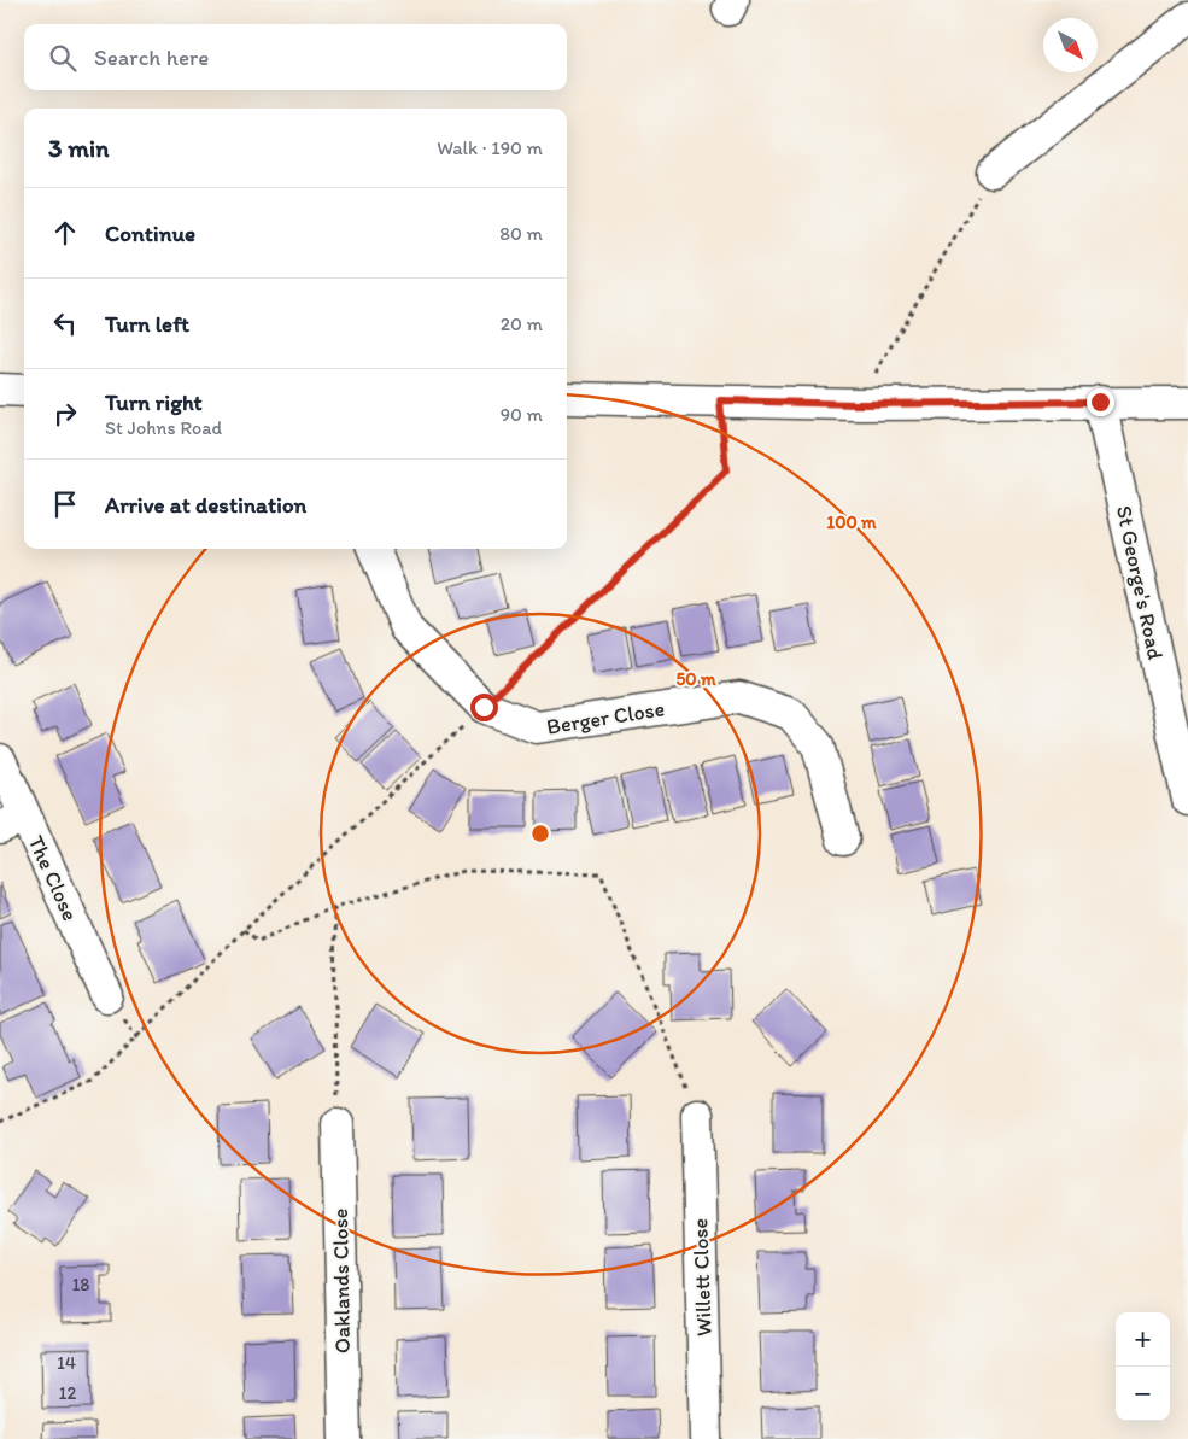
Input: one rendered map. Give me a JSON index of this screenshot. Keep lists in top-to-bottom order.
{
  "streets": {
    "street": [
      "St George's Road",
      "Berger Close",
      "The Close",
      "Willett Close",
      "Oaklands Close"
    ]
  },
  "house_numbers": ["18", "14", "12"],
  "north": "bottom right",
  "page": {
    "search": "Search here",
    "heading": ["3 min", "Walk · 190 m"],
    "list": [
      ["Continue", "80 m"],
      ["Turn left", "20 m"],
      ["Turn right", "St Johns Road", "90 m"],
      "Arrive at destination"
    ],
    "map_buttons": ["+", "−"]
  },
  "rings": ["100 m", "50 m"]
}
